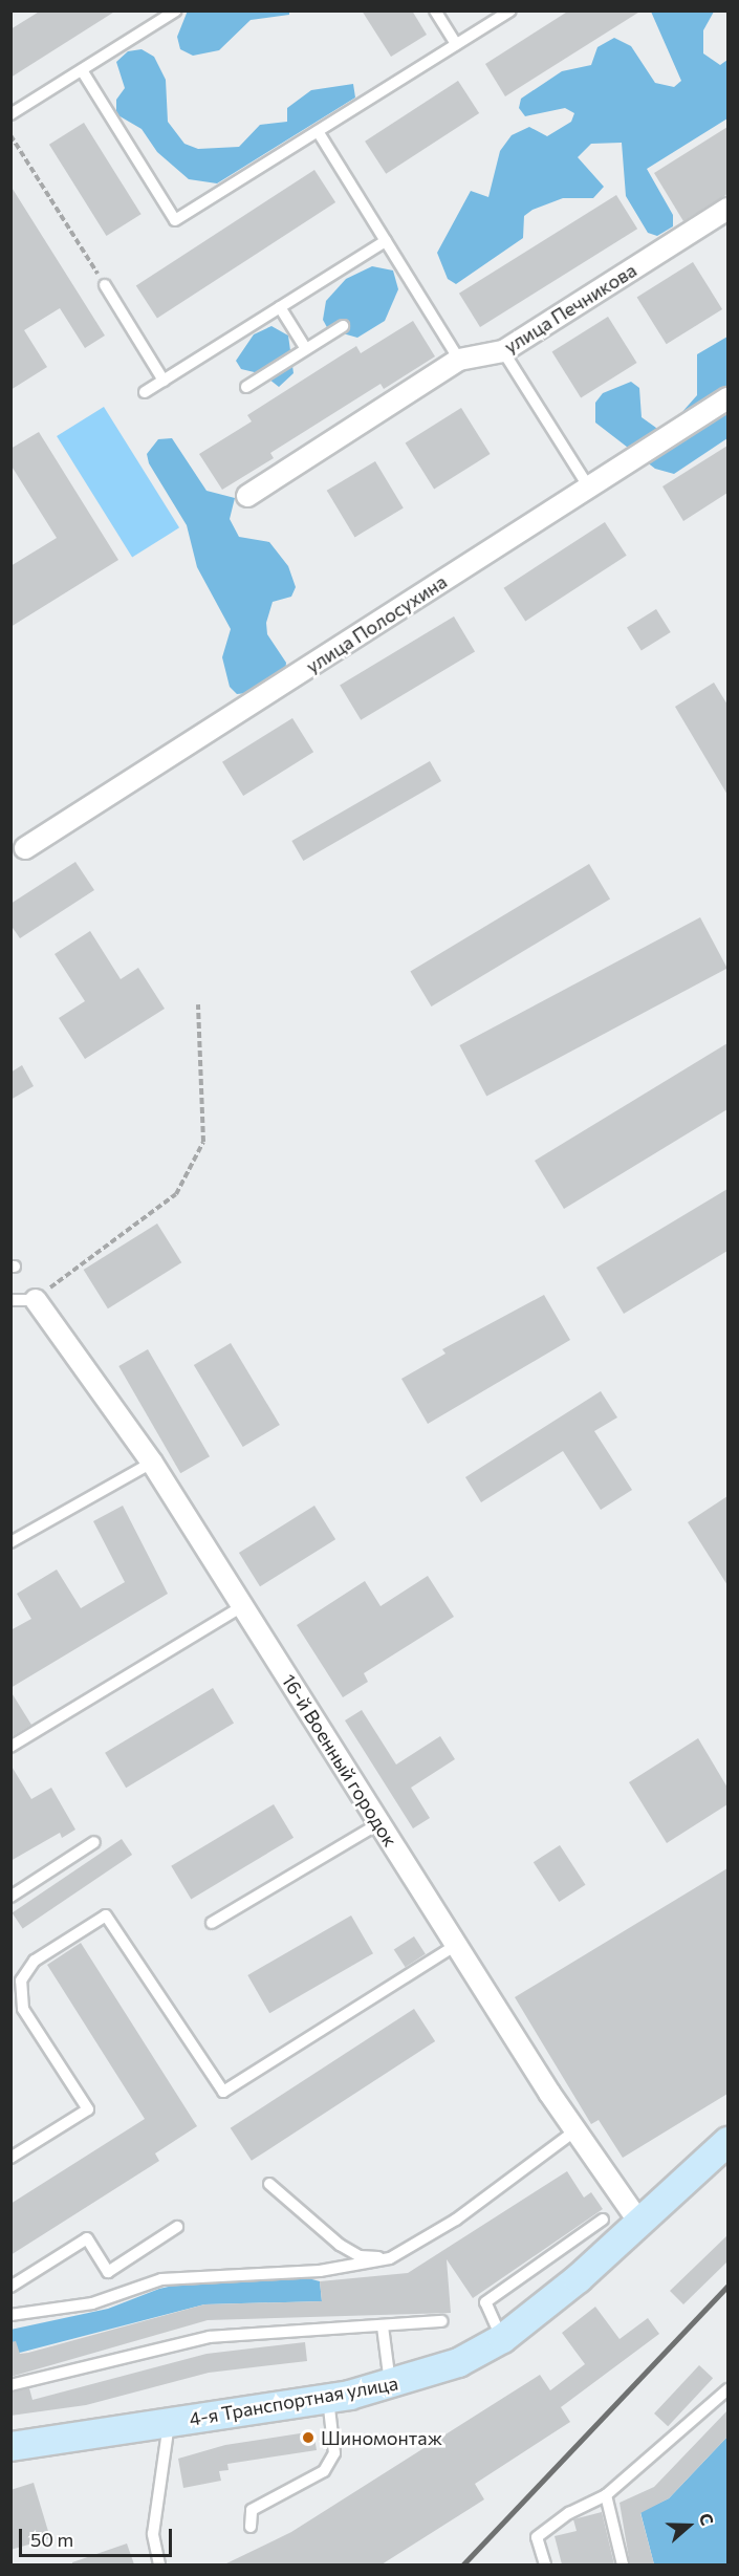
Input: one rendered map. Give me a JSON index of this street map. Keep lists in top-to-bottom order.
{
  "streets": {
    "main road": ["4-я Транспортная улица"],
    "street": ["улица Печникова", "улица Полосухина", "16-й Военный городок"]
  },
  "crossings": [
    ["16-й Военный городок", "4-я Транспортная улица"]
  ],
  "places": ["Шиномонтаж"],
  "scale_bar": "50 m",
  "north": "right"
}
